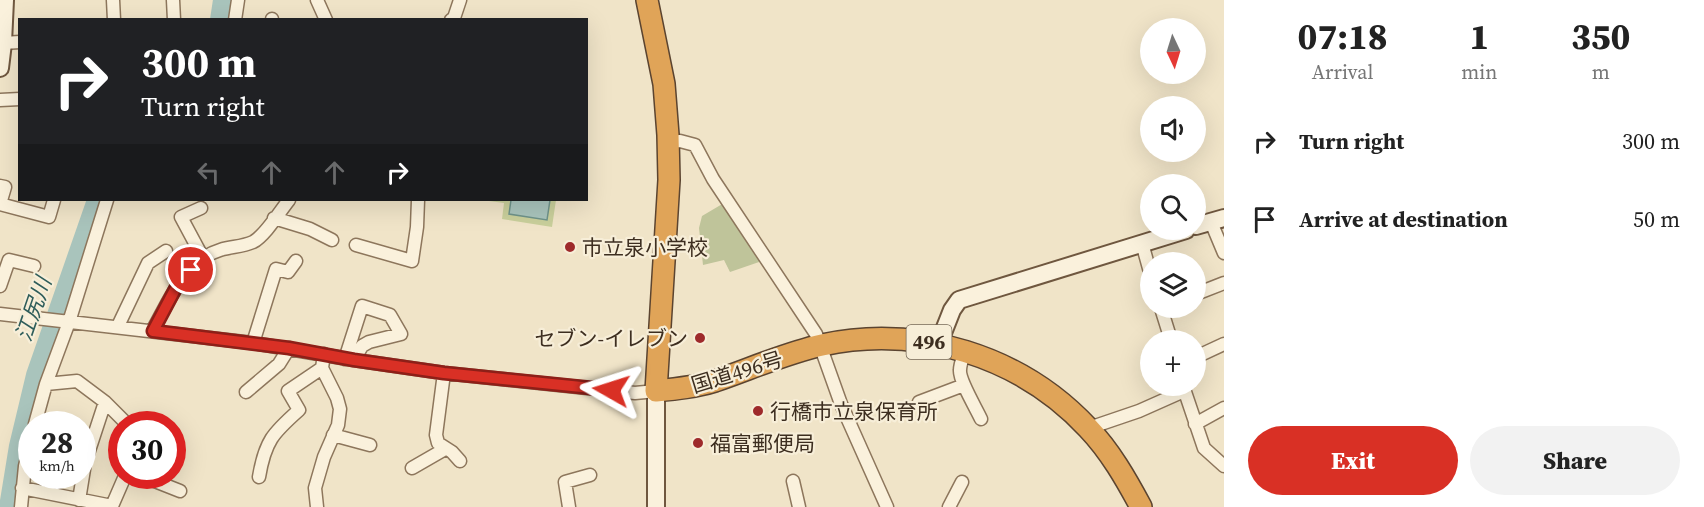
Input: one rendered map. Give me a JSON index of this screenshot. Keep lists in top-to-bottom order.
{
  "streets": {
    "highway": ["496", "国道496号"]
  },
  "water": ["江尻川"],
  "places": [
    "市立泉小学校",
    "セブン-イレブン",
    "行橋市立泉保育所",
    "福富郵便局"
  ],
  "north": "bottom",
  "page": {
    "eta": [
      "07:18",
      "Arrival",
      "1",
      "min",
      "350",
      "m"
    ],
    "map_buttons": "+",
    "turn": ["300 m", "Turn right"],
    "list": [
      {
        "name": "Turn right",
        "value": "300 m"
      },
      {
        "name": "Arrive at destination",
        "value": "50 m"
      }
    ],
    "speed": "28 km/h",
    "limit": "30",
    "buttons": ["Exit", "Share"]
  }
}
